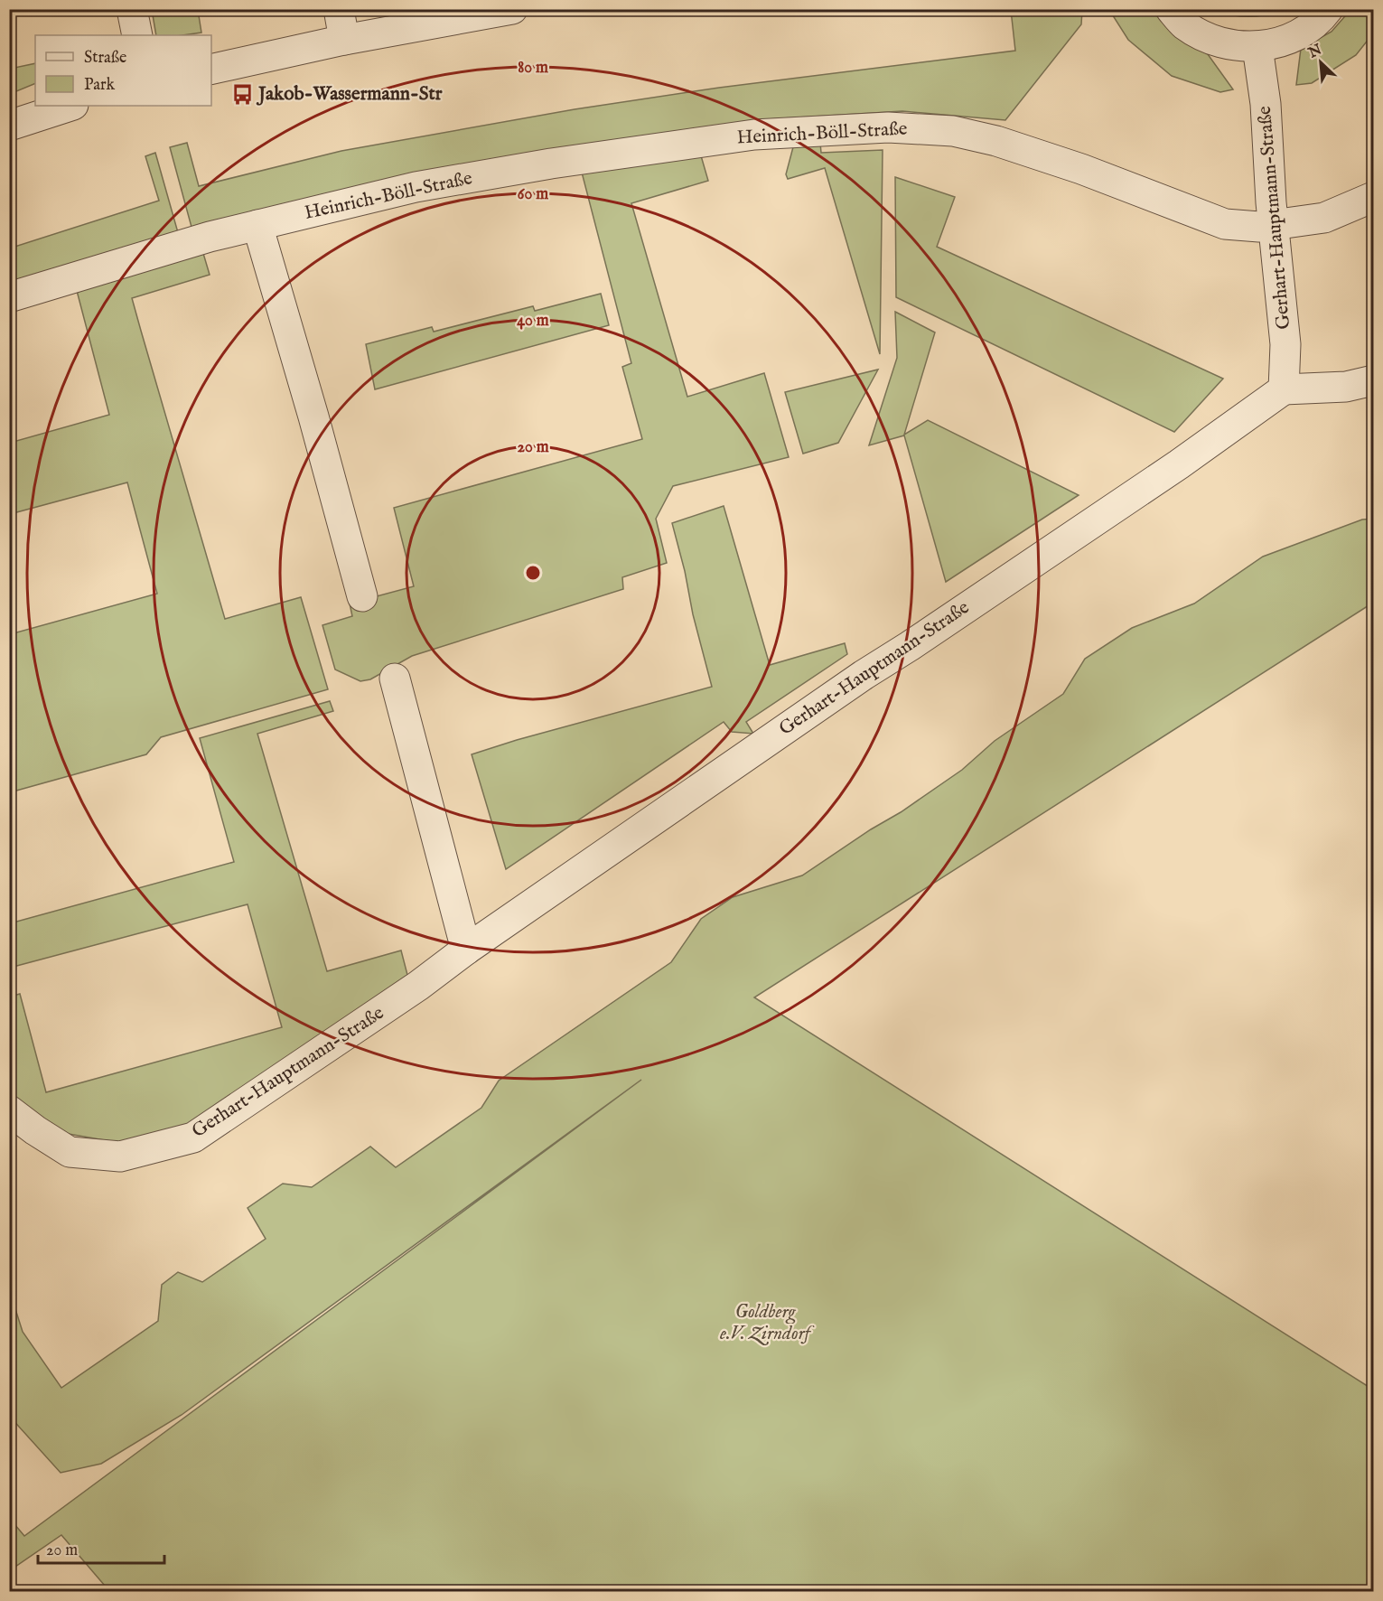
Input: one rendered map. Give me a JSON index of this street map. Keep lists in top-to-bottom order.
{
  "streets": {
    "street": ["Heinrich-Böll-Straße", "Gerhart-Hauptmann-Straße"]
  },
  "crossings": [
    ["Heinrich-Böll-Straße", "Gerhart-Hauptmann-Straße"]
  ],
  "parks": ["Goldberg e.V. Zirndorf"],
  "places": {
    "bus stop": ["Jakob-Wassermann-Str"]
  },
  "legend": ["Straße", "Park"],
  "scale_bar": "20 m",
  "north": "top left",
  "rings": [
    "80 m",
    "60 m",
    "40 m",
    "20 m"
  ]
}
